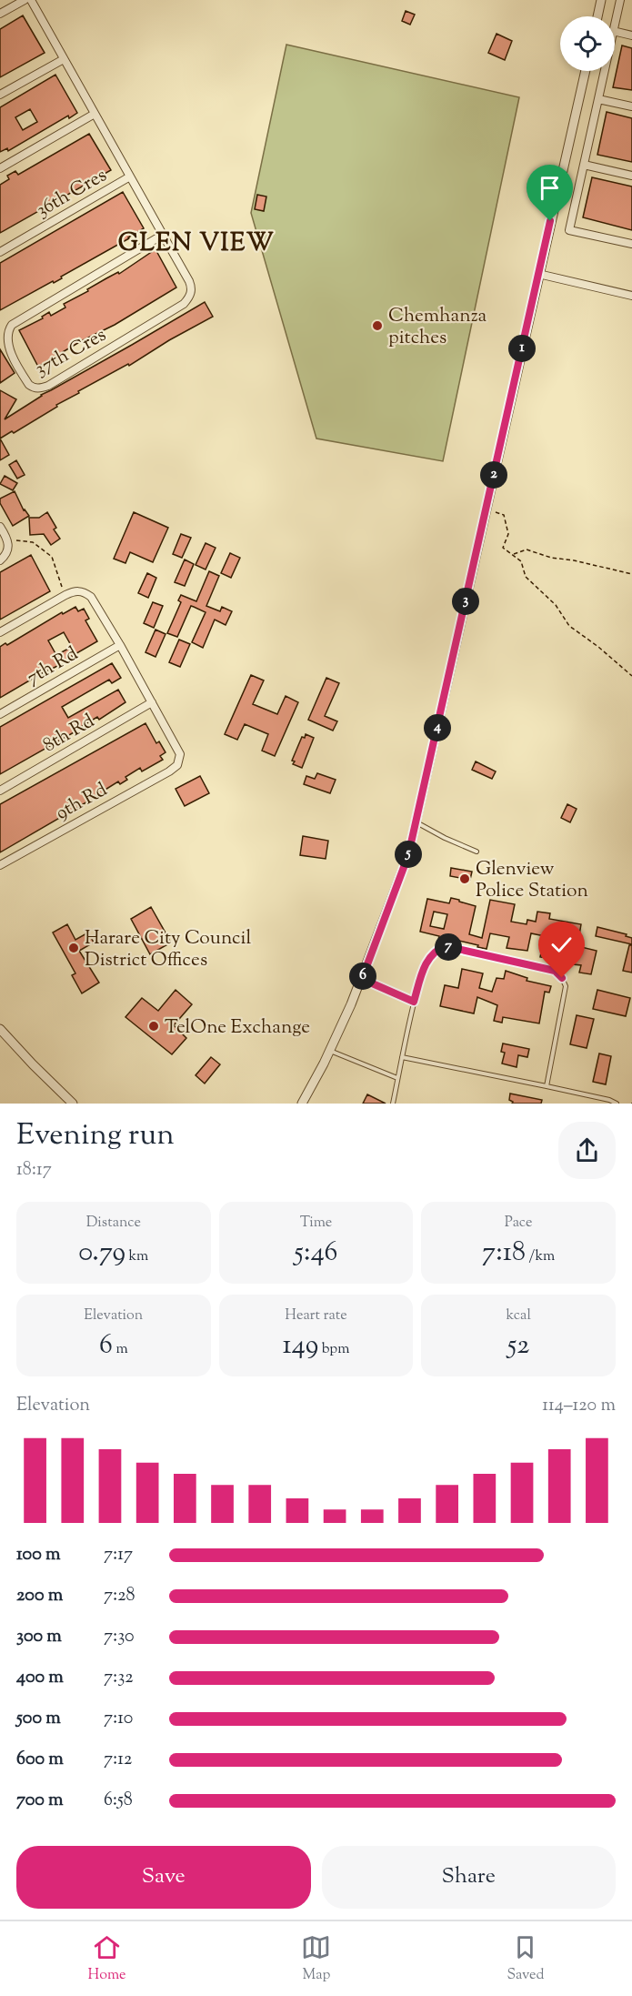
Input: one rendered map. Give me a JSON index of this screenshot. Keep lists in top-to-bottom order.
{
  "streets": {
    "street": [
      "36th Cres",
      "37th Cres",
      "7th Rd",
      "8th Rd",
      "9th Rd"
    ]
  },
  "crossings": [
    ["8th Rd", "9th Rd"]
  ],
  "districts": ["GLEN VIEW"],
  "places": [
    "Chemhanza pitches",
    "Glenview Police Station",
    "Harare City Council District Offices",
    "TelOne Exchange"
  ],
  "page": {
    "pins": [
      "1",
      "2",
      "3",
      "4",
      "5",
      "7",
      "6"
    ],
    "heading": ["Evening run", "18:17"],
    "stats": [
      ["Distance", "0.79 km"],
      ["Time", "5:46"],
      ["Pace", "7:18 /km"],
      ["Elevation", "6 m"],
      ["Heart rate", "149 bpm"],
      ["kcal", "52"]
    ],
    "chart": ["Elevation", "114–120 m"],
    "list": [
      {
        "name": "100 m",
        "note": "7:17"
      },
      {
        "name": "200 m",
        "note": "7:28"
      },
      {
        "name": "300 m",
        "note": "7:30"
      },
      {
        "name": "400 m",
        "note": "7:32"
      },
      {
        "name": "500 m",
        "note": "7:10"
      },
      {
        "name": "600 m",
        "note": "7:12"
      },
      {
        "name": "700 m",
        "note": "6:58"
      }
    ],
    "buttons": ["Save", "Share"],
    "tabs": ["Home", "Map", "Saved"]
  }
}
